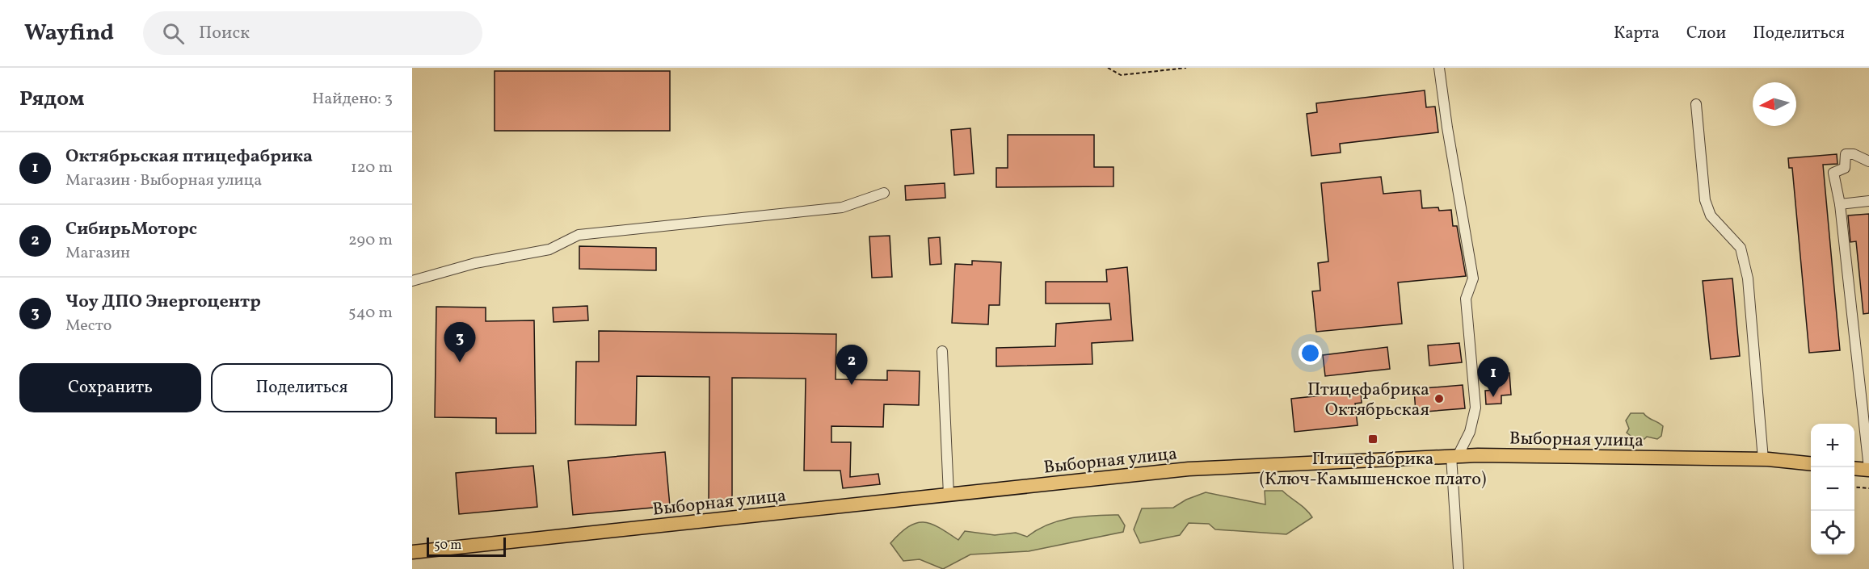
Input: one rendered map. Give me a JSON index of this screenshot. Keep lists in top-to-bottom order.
{
  "streets": {
    "main road": ["Выборная улица"]
  },
  "places": {
    "other": ["Птицефабрика Октябрьская"],
    "transit": ["Птицефабрика (Ключ-Камышенское плато)"]
  },
  "scale_bar": "50 m",
  "north": "left",
  "page": {
    "header": "Wayfind",
    "search": "Поиск",
    "nav": ["Карта", "Слои", "Поделиться"],
    "heading": ["Рядом", "Найдено: 3"],
    "list": [
      {
        "mark": "1",
        "name": "Октябрьская птицефабрика",
        "note": "Магазин · Выборная улица",
        "value": "120 m"
      },
      {
        "mark": "2",
        "name": "СибирьМоторс",
        "note": "Магазин",
        "value": "290 m"
      },
      {
        "mark": "3",
        "name": "Чоу ДПО Энергоцентр",
        "note": "Место",
        "value": "540 m"
      }
    ],
    "pins": ["3", "2", "1"],
    "buttons": ["Сохранить", "Поделиться"],
    "map_buttons": ["+", "−"],
    "scale": "50 m"
  }
}
